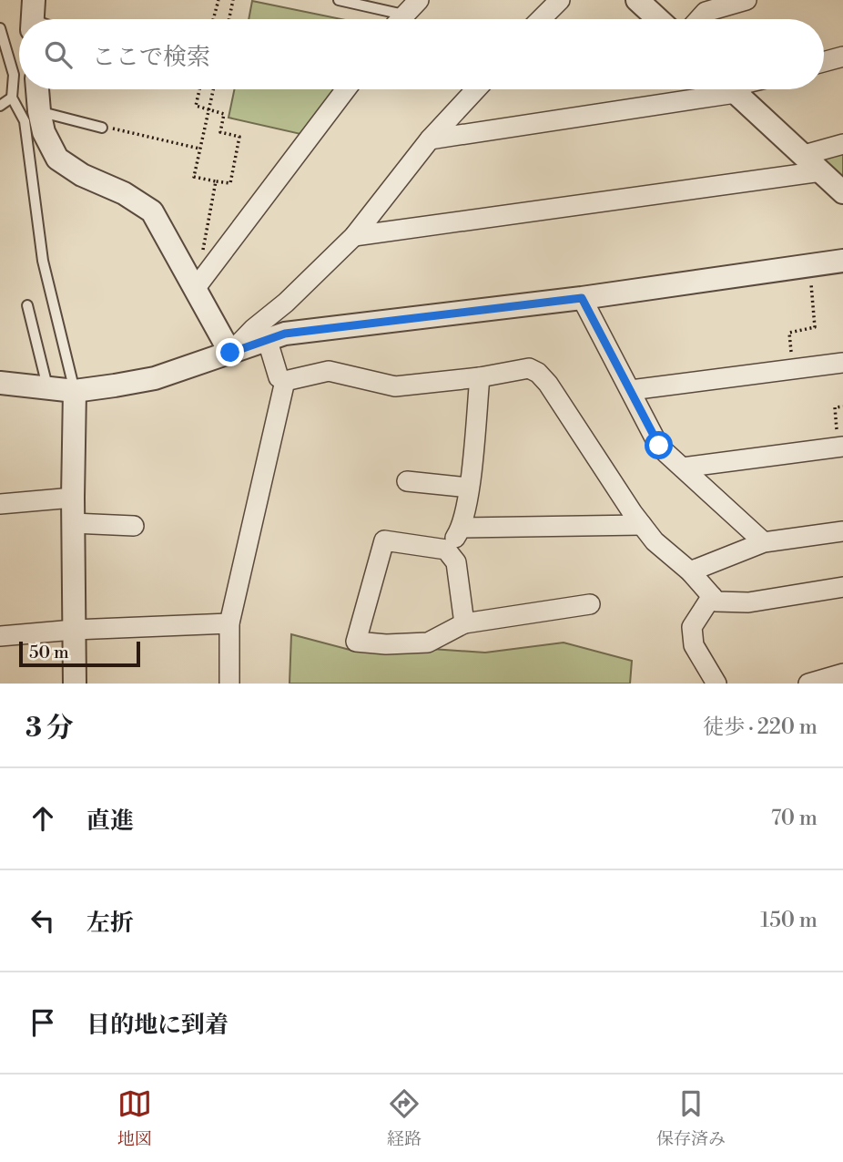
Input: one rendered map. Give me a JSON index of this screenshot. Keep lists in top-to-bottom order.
{
  "scale_bar": "50 m",
  "page": {
    "search": "ここで検索",
    "scale": "50 m",
    "heading": ["3 分", "徒歩 · 220 m"],
    "list": [
      ["直進", "70 m"],
      ["左折", "150 m"],
      "目的地に到着"
    ],
    "nav": ["地図", "経路", "保存済み"]
  }
}
